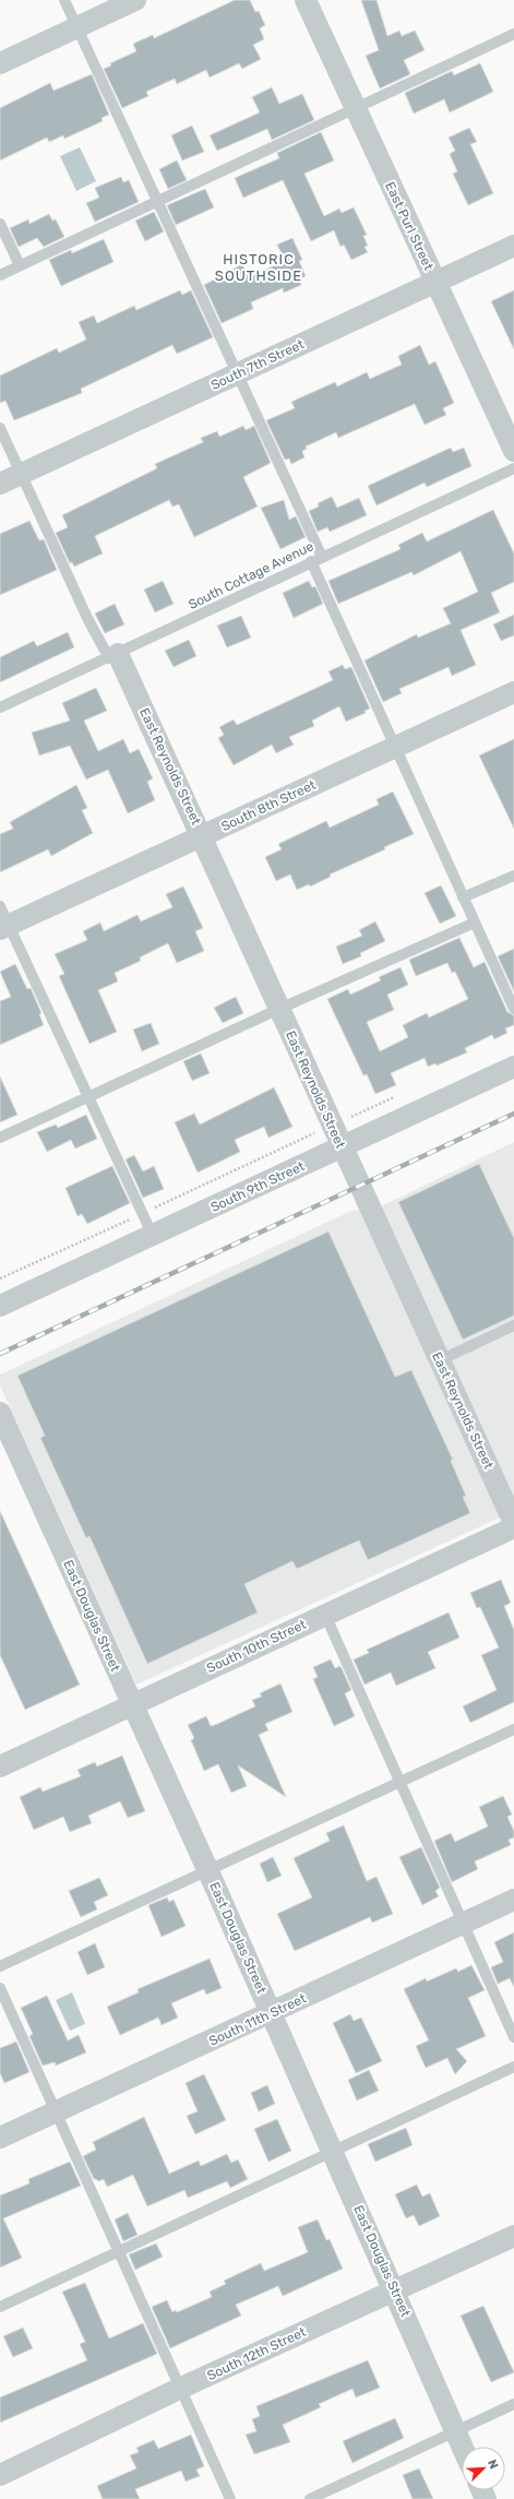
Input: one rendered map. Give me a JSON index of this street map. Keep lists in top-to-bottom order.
{
  "streets": {
    "street": [
      "East Purl Street",
      "South 7th Street",
      "East Reynolds Street",
      "South 8th Street",
      "South 9th Street",
      "East Douglas Street",
      "South 10th Street",
      "South 11th Street",
      "South 12th Street"
    ],
    "lane": ["South Cottage Avenue"]
  },
  "crossings": [
    ["East Purl Street", "South 7th Street"],
    ["South Cottage Avenue", "East Reynolds Street"],
    ["East Reynolds Street", "South 8th Street"],
    ["East Reynolds Street", "South 9th Street"],
    ["East Douglas Street", "South 10th Street"],
    ["East Douglas Street", "South 11th Street"],
    ["East Douglas Street", "South 12th Street"]
  ],
  "districts": ["HISTORIC SOUTHSIDE"],
  "north": "top right"
}
